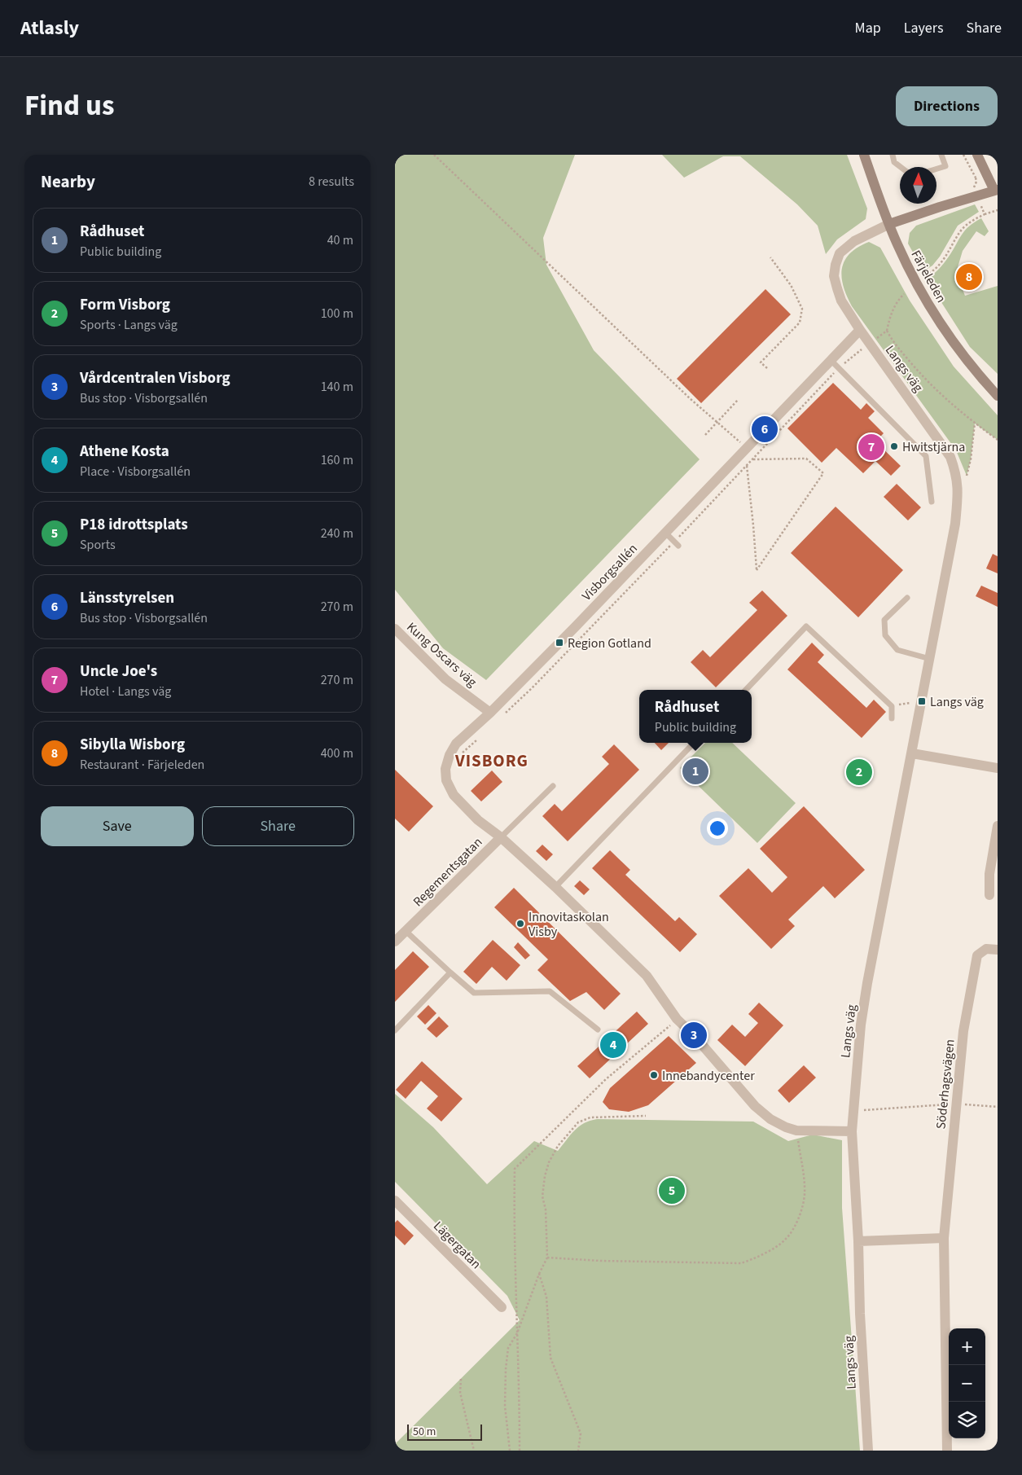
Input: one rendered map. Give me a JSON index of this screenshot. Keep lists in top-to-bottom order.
{
  "streets": {
    "main road": ["Färjeleden"],
    "street": [
      "Langs väg",
      "Visborgsallén",
      "Kung Oscars väg",
      "Regementsgatan",
      "Söderhagsvägen",
      "Lägergatan"
    ]
  },
  "crossings": [
    ["Färjeleden", "Langs väg"],
    ["Langs väg", "Visborgsallén"],
    ["Visborgsallén", "Kung Oscars väg"],
    ["Visborgsallén", "Regementsgatan"]
  ],
  "districts": ["VISBORG"],
  "places": {
    "other": ["Hwitstjärna", "Innovitaskolan Visby", "Innebandycenter"],
    "transit": ["Region Gotland", "Langs väg"]
  },
  "scale_bar": "50 m",
  "north": "top",
  "page": {
    "header": "Atlasly",
    "nav": ["Map", "Layers", "Share"],
    "title": "Find us",
    "buttons": [
      "Directions",
      ["Save", "Share"]
    ],
    "heading": ["Nearby", "8 results"],
    "list": [
      {
        "mark": "1",
        "name": "Rådhuset",
        "note": "Public building",
        "value": "40 m"
      },
      {
        "mark": "2",
        "name": "Form Visborg",
        "note": "Sports · Langs väg",
        "value": "100 m"
      },
      {
        "mark": "3",
        "name": "Vårdcentralen Visborg",
        "note": "Bus stop · Visborgsallén",
        "value": "140 m"
      },
      {
        "mark": "4",
        "name": "Athene Kosta",
        "note": "Place · Visborgsallén",
        "value": "160 m"
      },
      {
        "mark": "5",
        "name": "P18 idrottsplats",
        "note": "Sports",
        "value": "240 m"
      },
      {
        "mark": "6",
        "name": "Länsstyrelsen",
        "note": "Bus stop · Visborgsallén",
        "value": "270 m"
      },
      {
        "mark": "7",
        "name": "Uncle Joe's",
        "note": "Hotel · Langs väg",
        "value": "270 m"
      },
      {
        "mark": "8",
        "name": "Sibylla Wisborg",
        "note": "Restaurant · Färjeleden",
        "value": "400 m"
      }
    ],
    "pins": [
      "8",
      "6",
      "7",
      "1",
      "2",
      "3",
      "4",
      "5"
    ],
    "popup": ["Rådhuset", "Public building"],
    "map_buttons": ["+", "−"],
    "scale": "50 m"
  }
}
